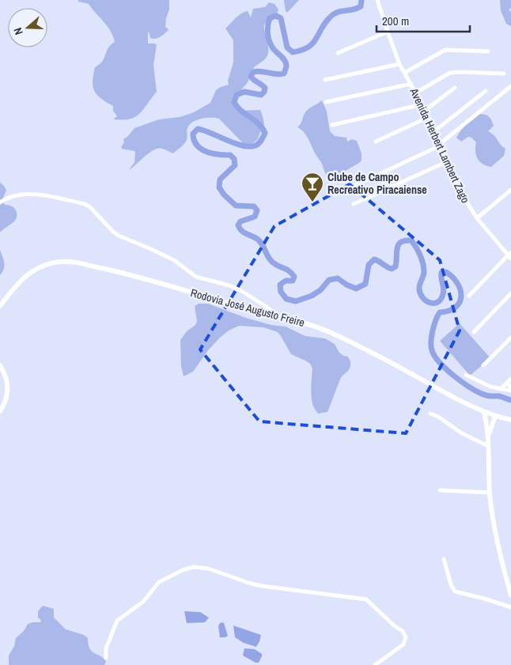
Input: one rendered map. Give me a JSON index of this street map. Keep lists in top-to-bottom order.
{
  "streets": {
    "main road": ["Rodovia José Augusto Freire"],
    "street": ["Avenida Herbert Lambert Zago"]
  },
  "places": {
    "bar": ["Clube de Campo Recreativo Piracaiense"]
  },
  "scale_bar": "200 m",
  "north": "left"
}
